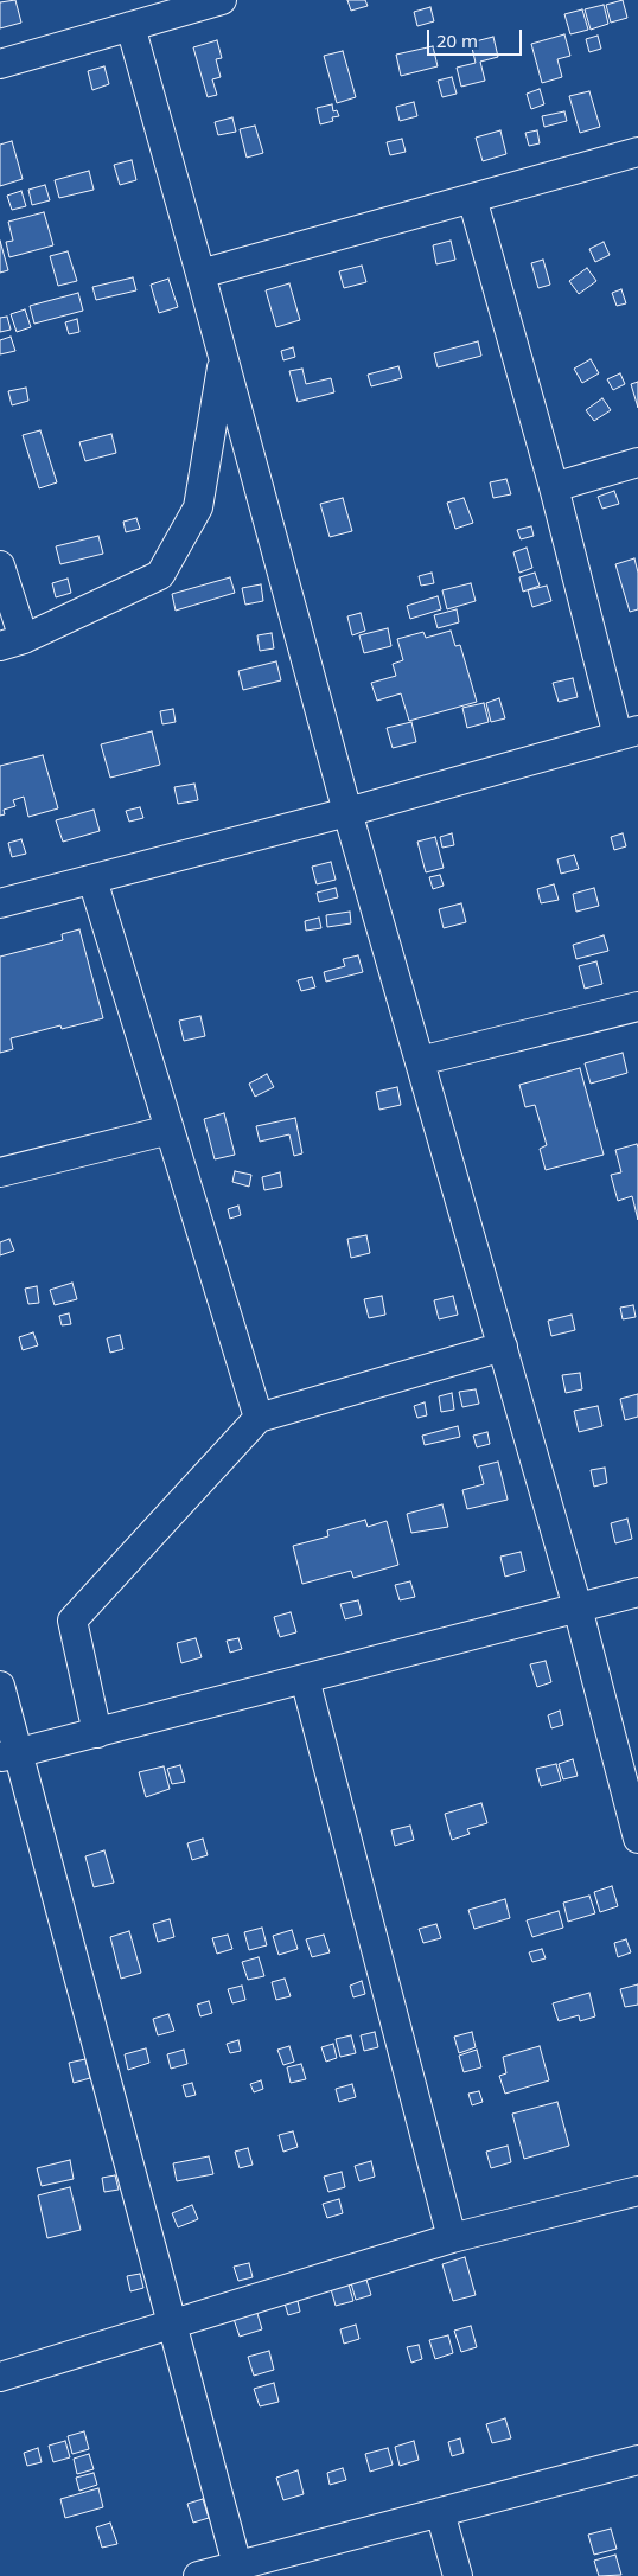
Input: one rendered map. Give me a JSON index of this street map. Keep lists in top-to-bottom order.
{
  "scale_bar": "20 m"
}
